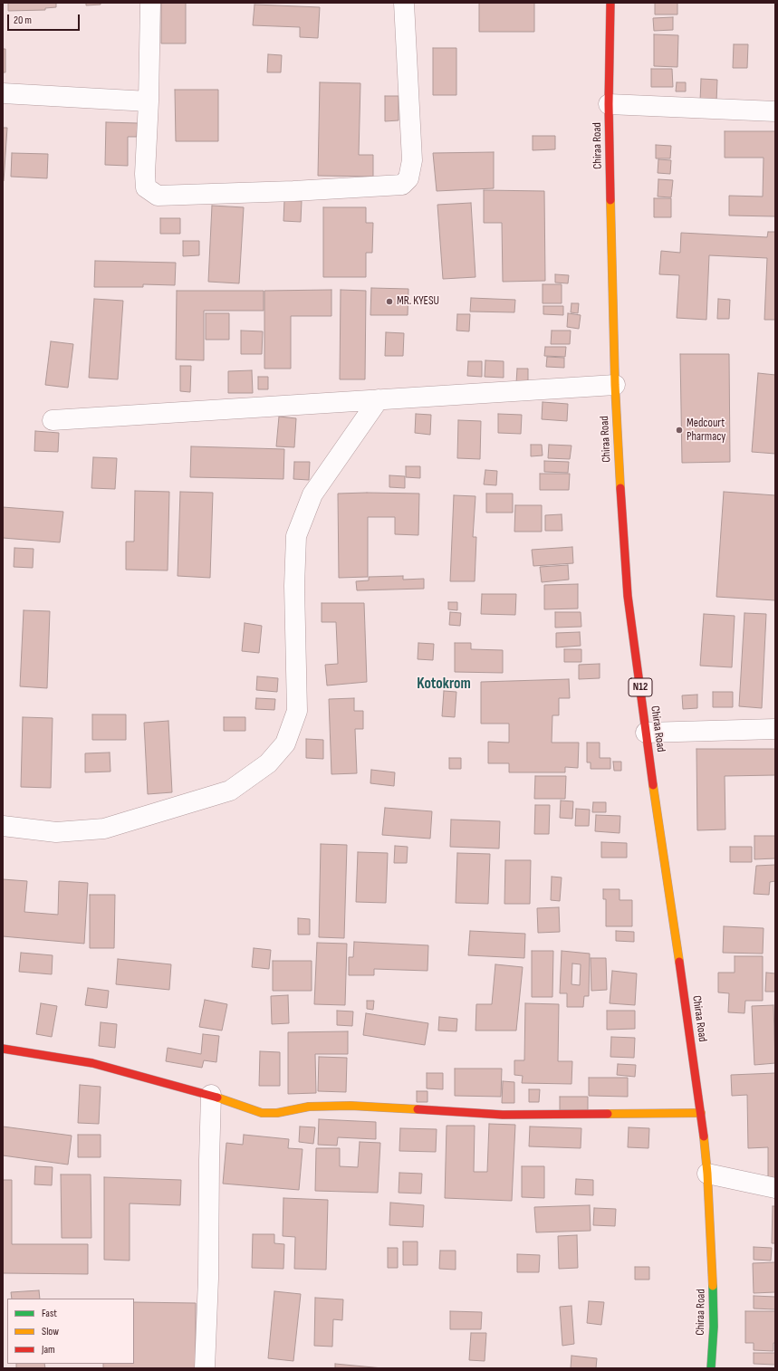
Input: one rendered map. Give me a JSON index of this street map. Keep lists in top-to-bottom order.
{
  "streets": {
    "main road": ["Chiraa Road", "N12"]
  },
  "districts": ["Kotokrom"],
  "places": ["MR. KYESU", "Medcourt Pharmacy"],
  "legend": ["Fast", "Slow", "Jam"],
  "scale_bar": "20 m"
}
